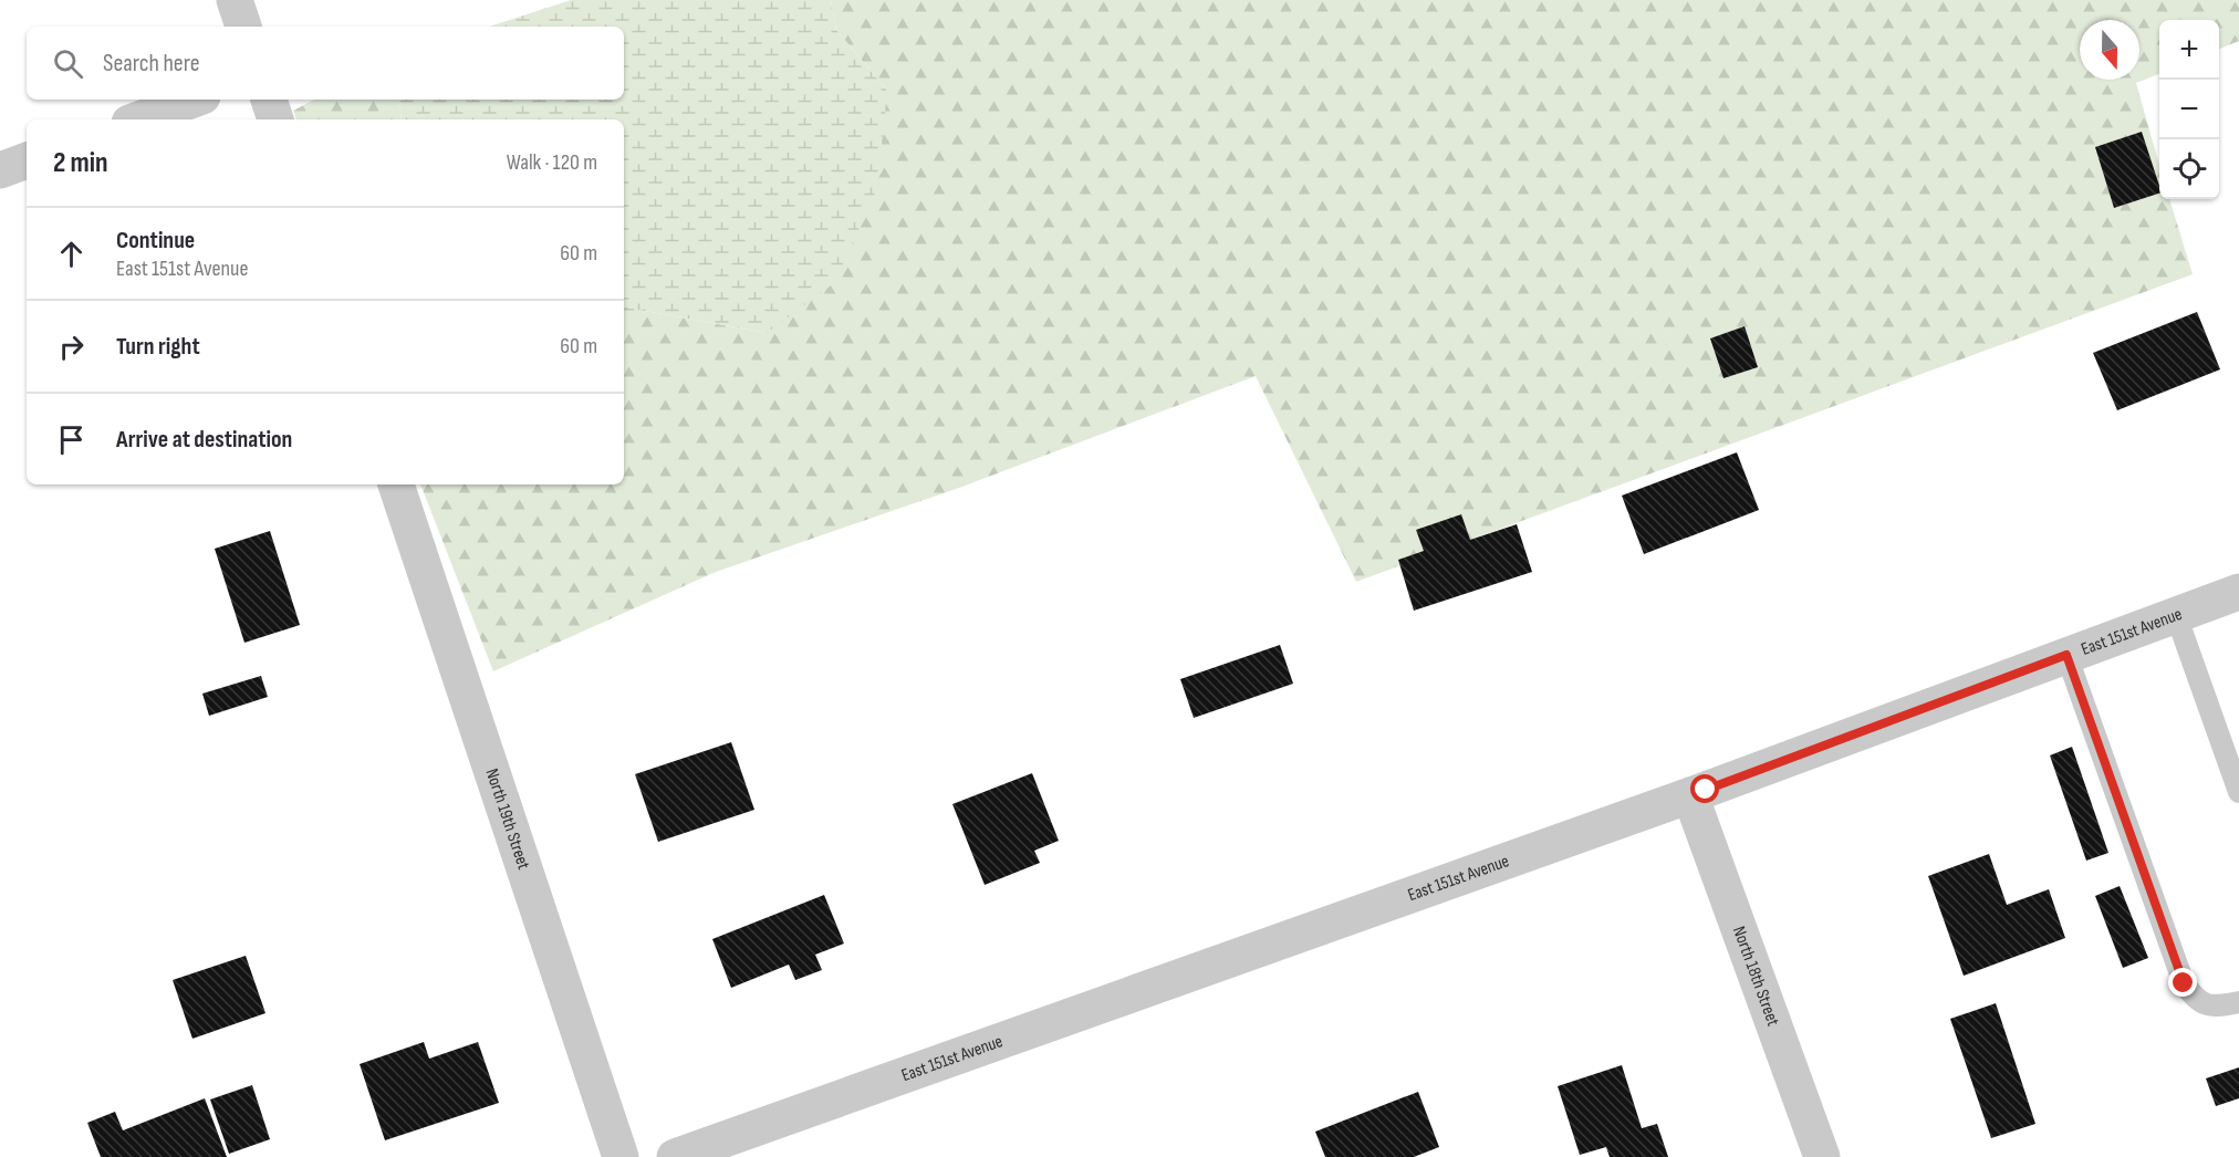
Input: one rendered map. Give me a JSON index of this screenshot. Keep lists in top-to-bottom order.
{
  "streets": {
    "street": ["East 151st Avenue", "North 19th Street", "North 18th Street"]
  },
  "crossings": [
    ["East 151st Avenue", "North 18th Street"]
  ],
  "north": "bottom",
  "page": {
    "map_buttons": ["+", "−"],
    "search": "Search here",
    "heading": ["2 min", "Walk · 120 m"],
    "list": [
      ["Continue", "East 151st Avenue", "60 m"],
      ["Turn right", "60 m"],
      "Arrive at destination"
    ]
  }
}
